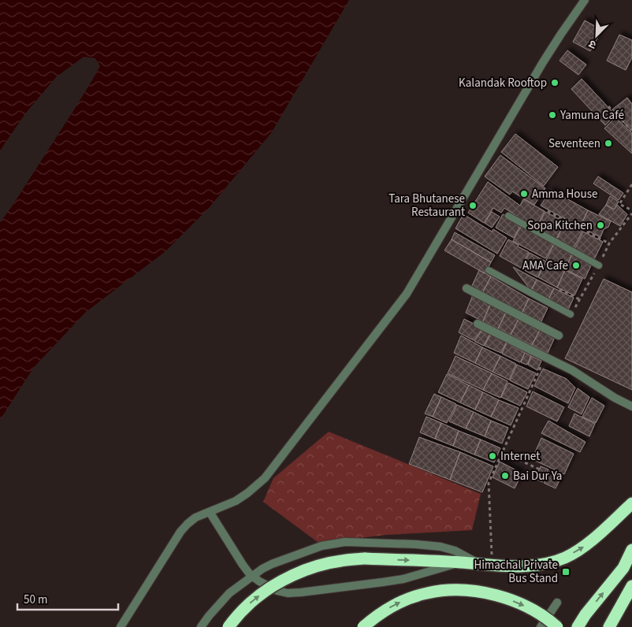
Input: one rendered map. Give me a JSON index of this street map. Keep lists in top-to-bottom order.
{
  "places": {
    "other": [
      "Kalandak Rooftop",
      "Yamuna Café",
      "Seventeen",
      "Amma House",
      "Tara Bhutanese Restaurant",
      "Sopa Kitchen",
      "AMA Cafe",
      "Internet",
      "Bai Dur Ya"
    ],
    "transit": ["Himachal Private Bus Stand"]
  },
  "scale_bar": "50 m",
  "north": "bottom left"
}
